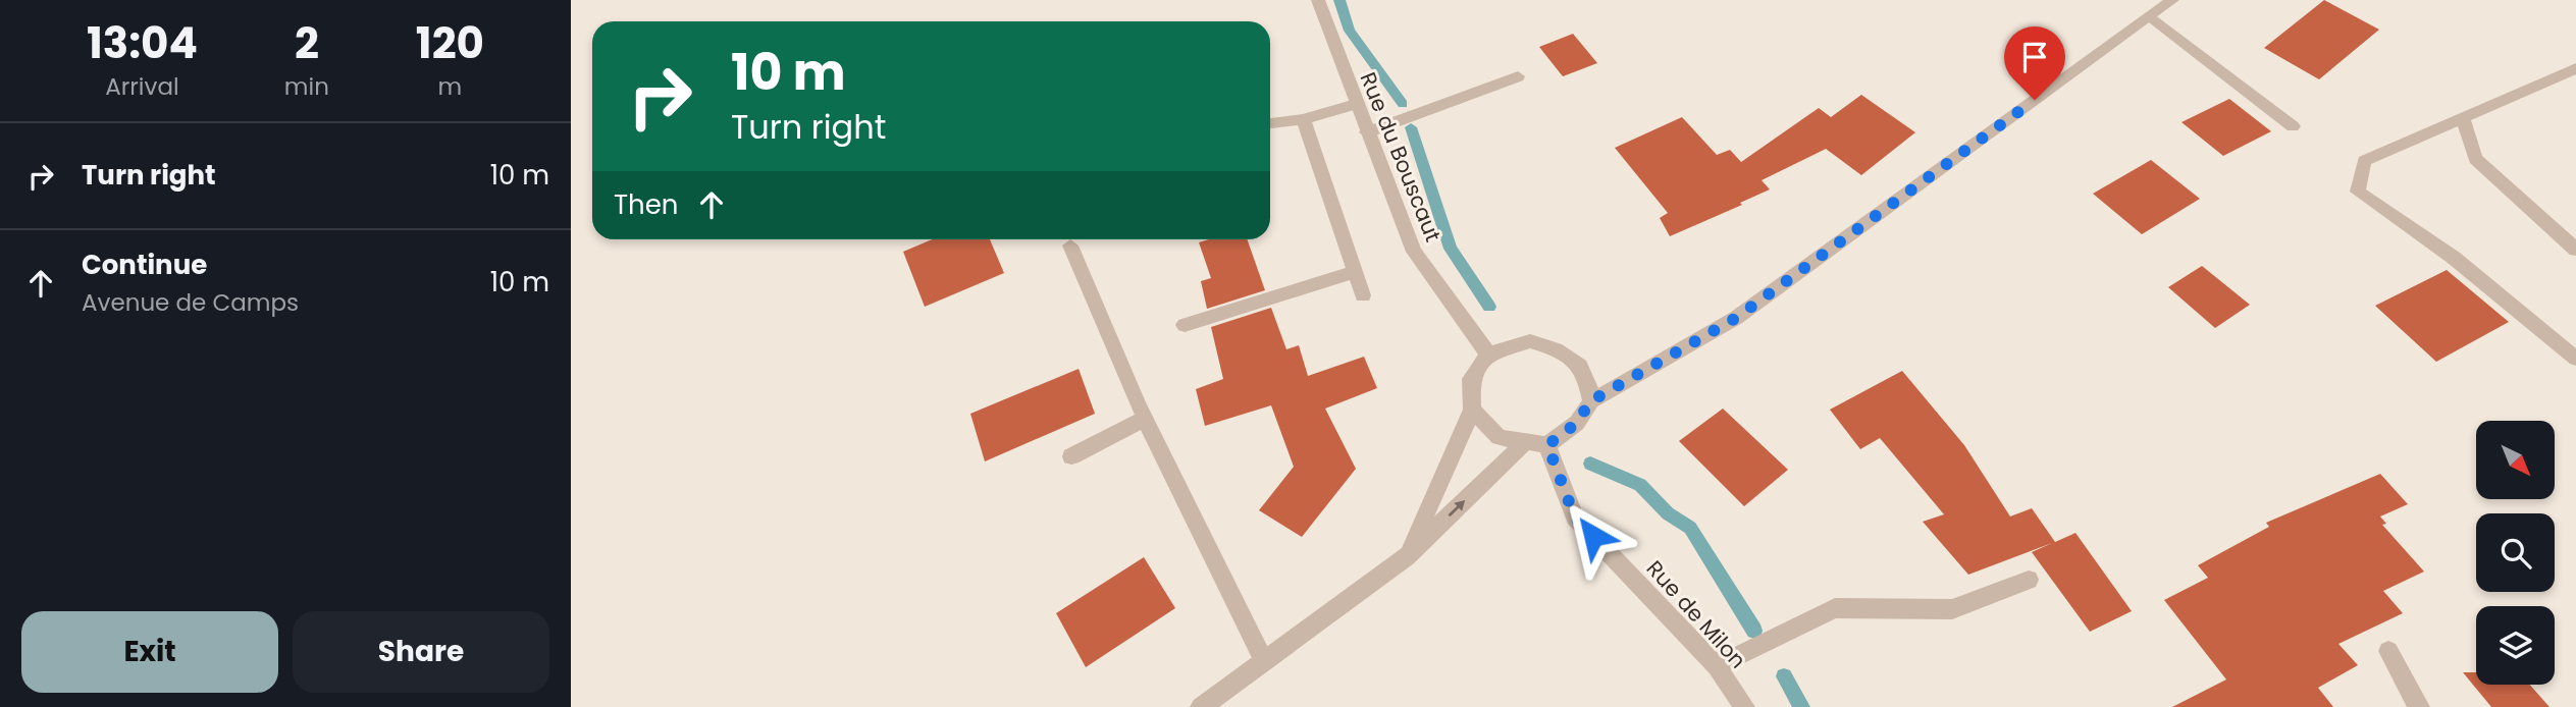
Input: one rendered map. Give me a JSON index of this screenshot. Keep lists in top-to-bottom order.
{
  "streets": {
    "street": ["Rue du Bouscaut", "Rue de Milon"]
  },
  "crossings": [
    ["Rue du Bouscaut", "Rue de Milon"]
  ],
  "north": "bottom right",
  "page": {
    "eta": [
      "13:04",
      "Arrival",
      "2",
      "min",
      "120",
      "m"
    ],
    "turn": ["10 m", "Turn right"],
    "list": [
      {
        "name": "Turn right",
        "value": "10 m"
      },
      {
        "name": "Continue",
        "note": "Avenue de Camps",
        "value": "10 m"
      }
    ],
    "then": "Then",
    "buttons": ["Exit", "Share"]
  }
}
